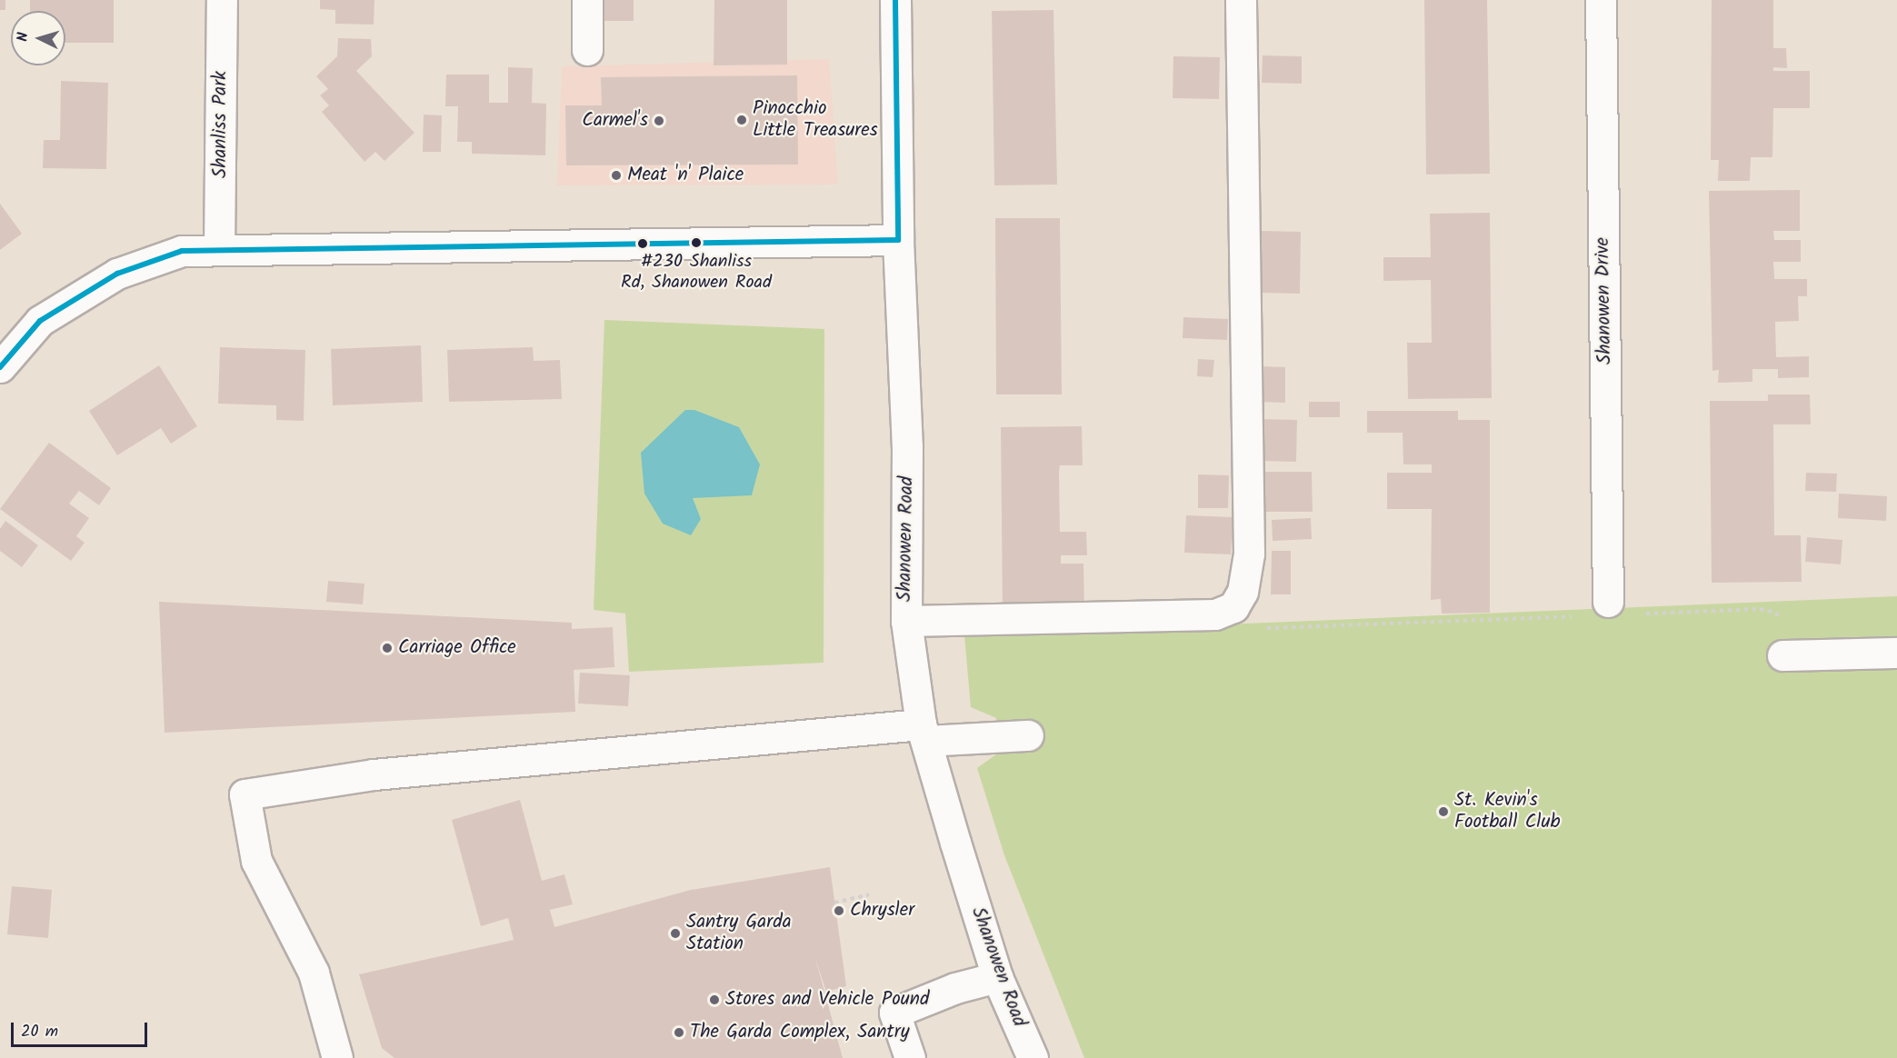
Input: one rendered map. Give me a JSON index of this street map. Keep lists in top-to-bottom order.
{
  "streets": {
    "street": ["Shanliss Park", "Shanowen Drive", "Shanowen Road"]
  },
  "places": [
    "Pinocchio Little Treasures",
    "Carmel's",
    "Meat 'n' Plaice",
    "#230 Shanliss Rd, Shanowen Road",
    "Carriage Office",
    "St. Kevin's Football Club",
    "Chrysler",
    "Santry Garda Station",
    "Stores and Vehicle Pound",
    "The Garda Complex, Santry"
  ],
  "scale_bar": "20 m",
  "north": "left"
}
